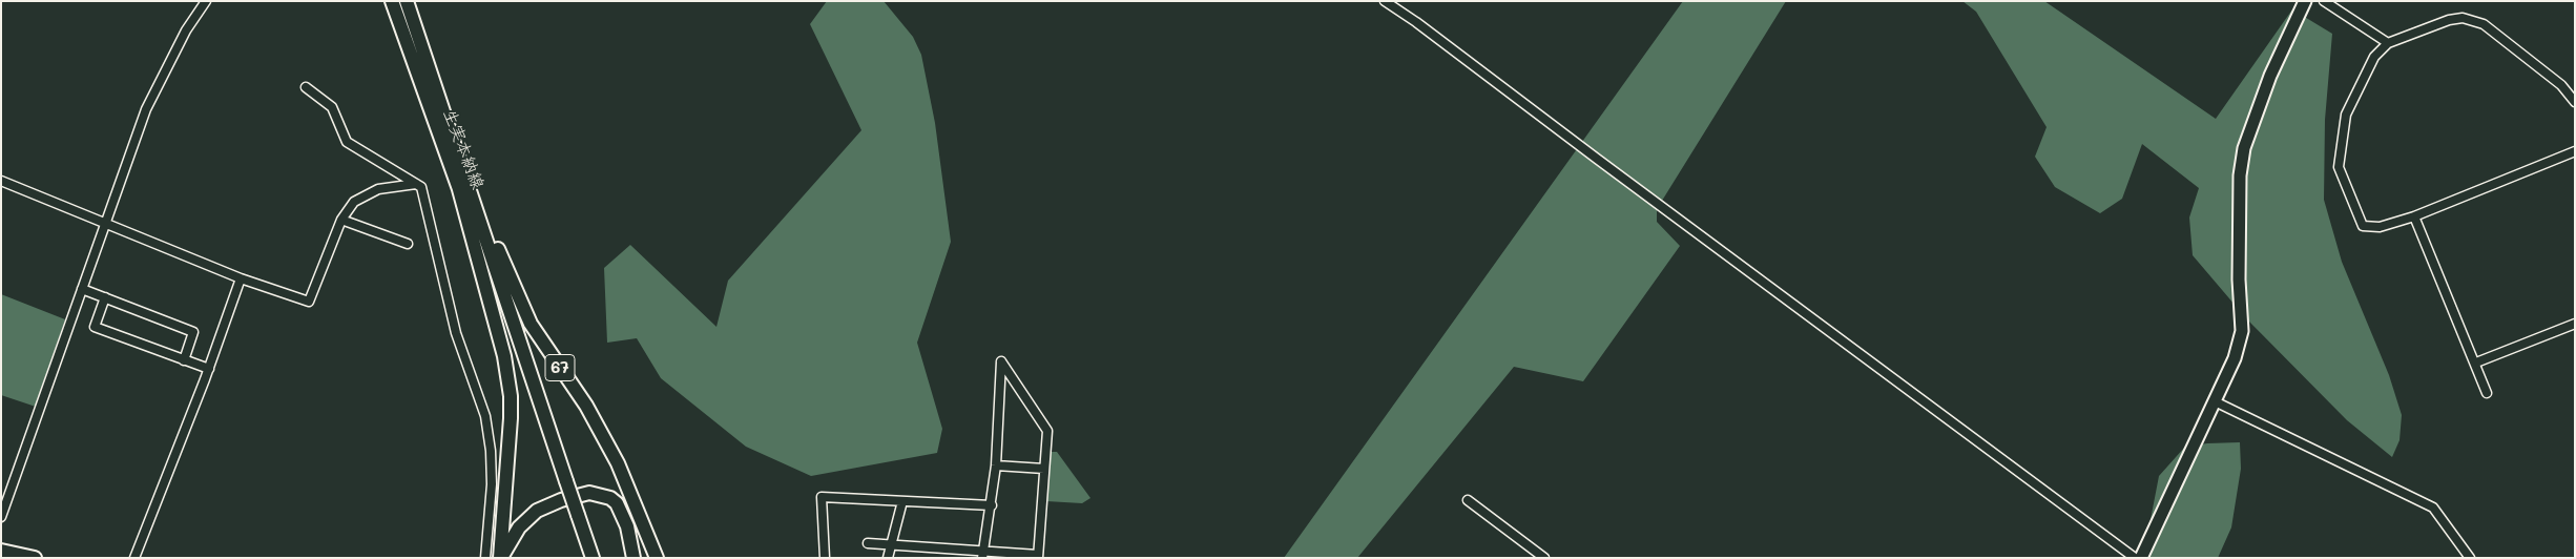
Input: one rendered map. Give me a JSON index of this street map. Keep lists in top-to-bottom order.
{
  "streets": {
    "main road": ["生実本納線", "67"]
  },
  "crossings": [
    ["生実本納線", "67"]
  ]
}
